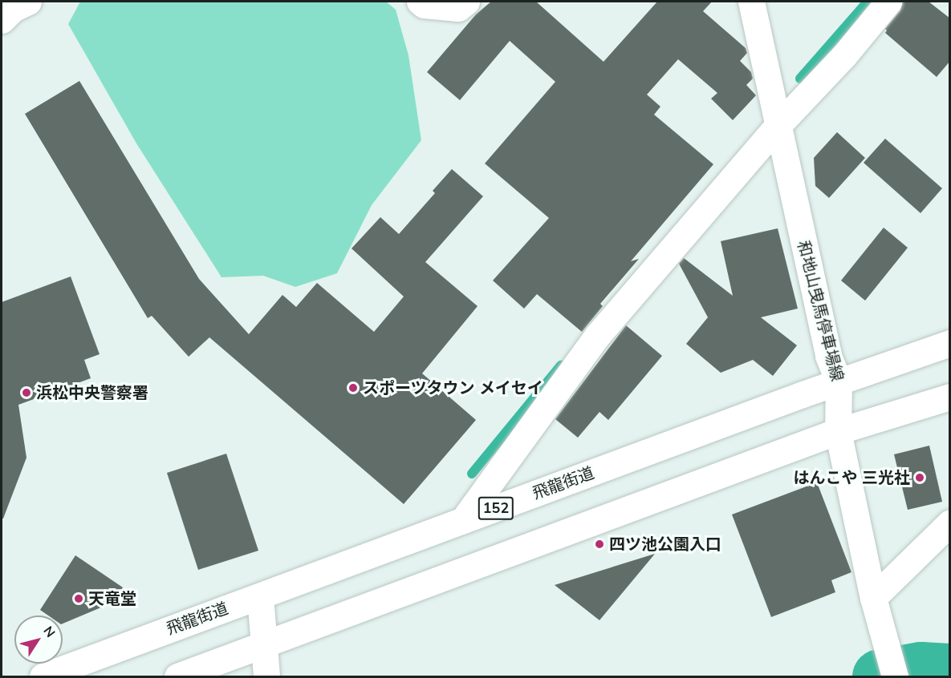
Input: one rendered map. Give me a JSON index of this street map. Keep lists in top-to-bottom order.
{
  "streets": {
    "main road": ["和地山曳馬停車場線", "飛龍街道", "152"]
  },
  "crossings": [
    ["和地山曳馬停車場線", "飛龍街道"]
  ],
  "places": [
    "スポーツタウン メイセイ",
    "浜松中央警察署",
    "はんこや 三光社",
    "四ツ池公園入口",
    "天竜堂"
  ],
  "north": "top right"
}
